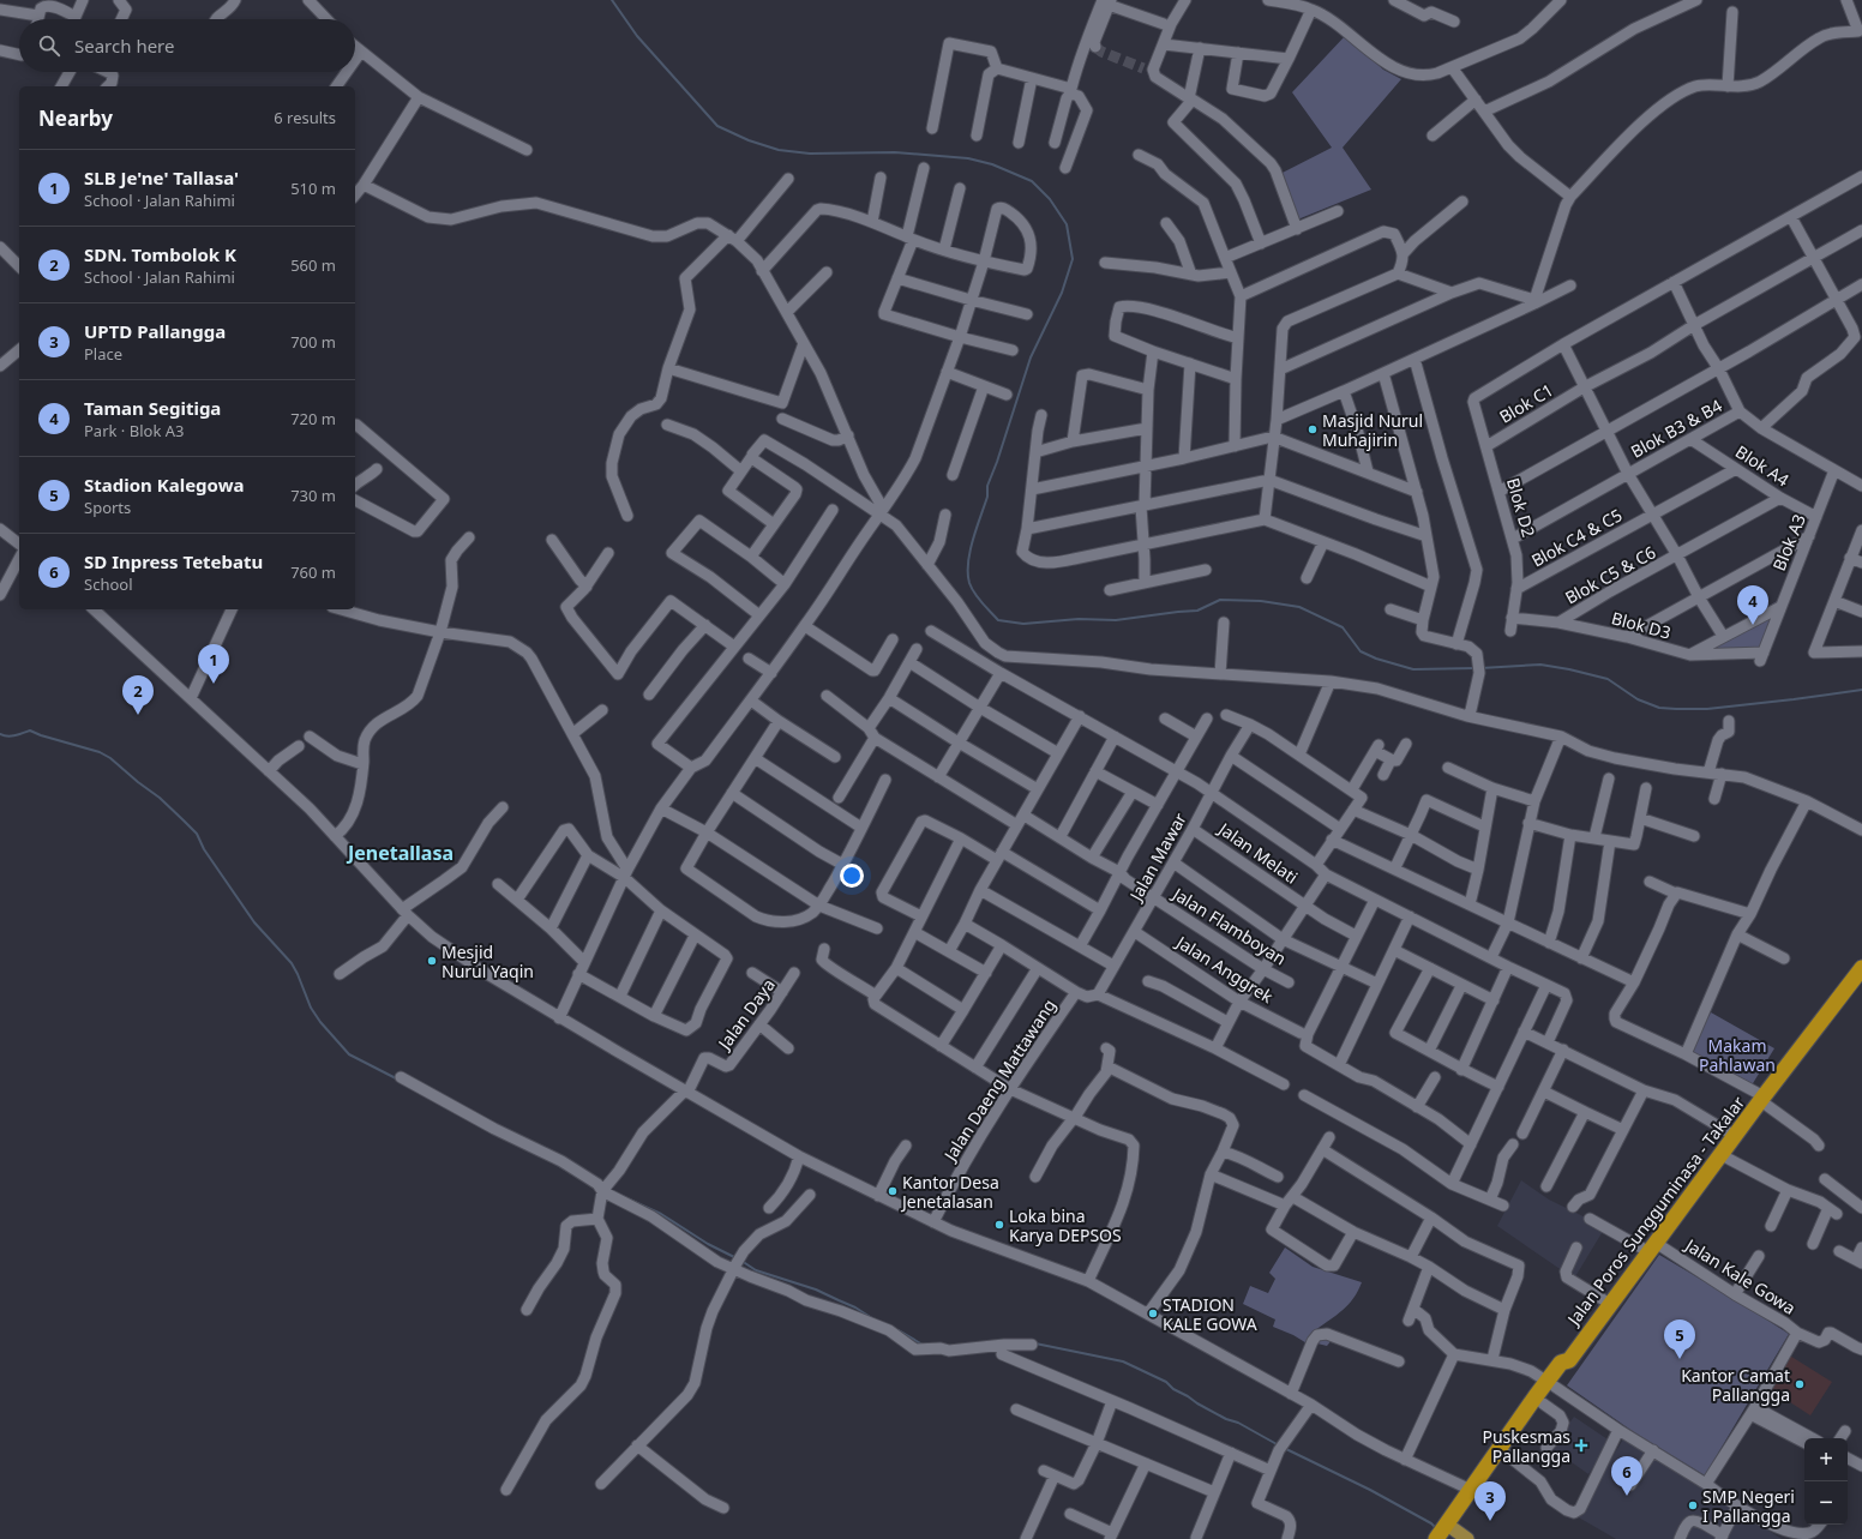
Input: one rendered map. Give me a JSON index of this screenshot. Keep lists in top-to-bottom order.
{
  "streets": {
    "highway": ["Jalan Poros Sungguminasa - Takalar"],
    "street": [
      "Blok C1",
      "Blok B3 & B4",
      "Blok A4",
      "Blok D2",
      "Blok C4 & C5",
      "Blok A3",
      "Blok C5 & C6",
      "Blok D3",
      "Jalan Melati",
      "Jalan Mawar",
      "Jalan Flamboyan",
      "Jalan Anggrek",
      "Jalan Daya",
      "Jalan Daeng Mattawang",
      "Jalan Kale Gowa"
    ]
  },
  "crossings": [
    ["Blok C1", "Blok D2"],
    ["Blok B3 & B4", "Blok A4"],
    ["Blok B3 & B4", "Blok D2"],
    ["Blok A4", "Blok C4 & C5"],
    ["Blok A4", "Blok A3"],
    ["Blok A4", "Blok C5 & C6"],
    ["Blok D2", "Blok C4 & C5"],
    ["Blok D2", "Blok D3"],
    ["Blok A3", "Blok D3"],
    ["Blok C5 & C6", "Blok D3"],
    ["Jalan Melati", "Jalan Mawar"],
    ["Jalan Mawar", "Jalan Flamboyan"],
    ["Jalan Mawar", "Jalan Anggrek"],
    ["Jalan Mawar", "Jalan Daeng Mattawang"],
    ["Jalan Poros Sungguminasa - Takalar", "Jalan Kale Gowa"]
  ],
  "districts": ["Jenetallasa"],
  "parks": ["Makam Pahlawan"],
  "places": {
    "other": [
      "Masjid Nurul Muhajirin",
      "Mesjid Nurul Yaqin",
      "Kantor Desa Jenetalasan",
      "Loka bina Karya DEPSOS",
      "STADION KALE GOWA",
      "Kantor Camat Pallangga",
      "SMP Negeri I Pallangga"
    ],
    "health": ["Puskesmas Pallangga"]
  },
  "page": {
    "search": "Search here",
    "heading": ["Nearby", "6 results"],
    "list": [
      {
        "mark": "1",
        "name": "SLB Je'ne' Tallasa'",
        "note": "School · Jalan Rahimi",
        "value": "510 m"
      },
      {
        "mark": "2",
        "name": "SDN. Tombolok K",
        "note": "School · Jalan Rahimi",
        "value": "560 m"
      },
      {
        "mark": "3",
        "name": "UPTD Pallangga",
        "note": "Place",
        "value": "700 m"
      },
      {
        "mark": "4",
        "name": "Taman Segitiga",
        "note": "Park · Blok A3",
        "value": "720 m"
      },
      {
        "mark": "5",
        "name": "Stadion Kalegowa",
        "note": "Sports",
        "value": "730 m"
      },
      {
        "mark": "6",
        "name": "SD Inpress Tetebatu",
        "note": "School",
        "value": "760 m"
      }
    ],
    "pins": [
      "4",
      "1",
      "2",
      "5",
      "6",
      "3"
    ],
    "map_buttons": ["+", "−"]
  }
}
